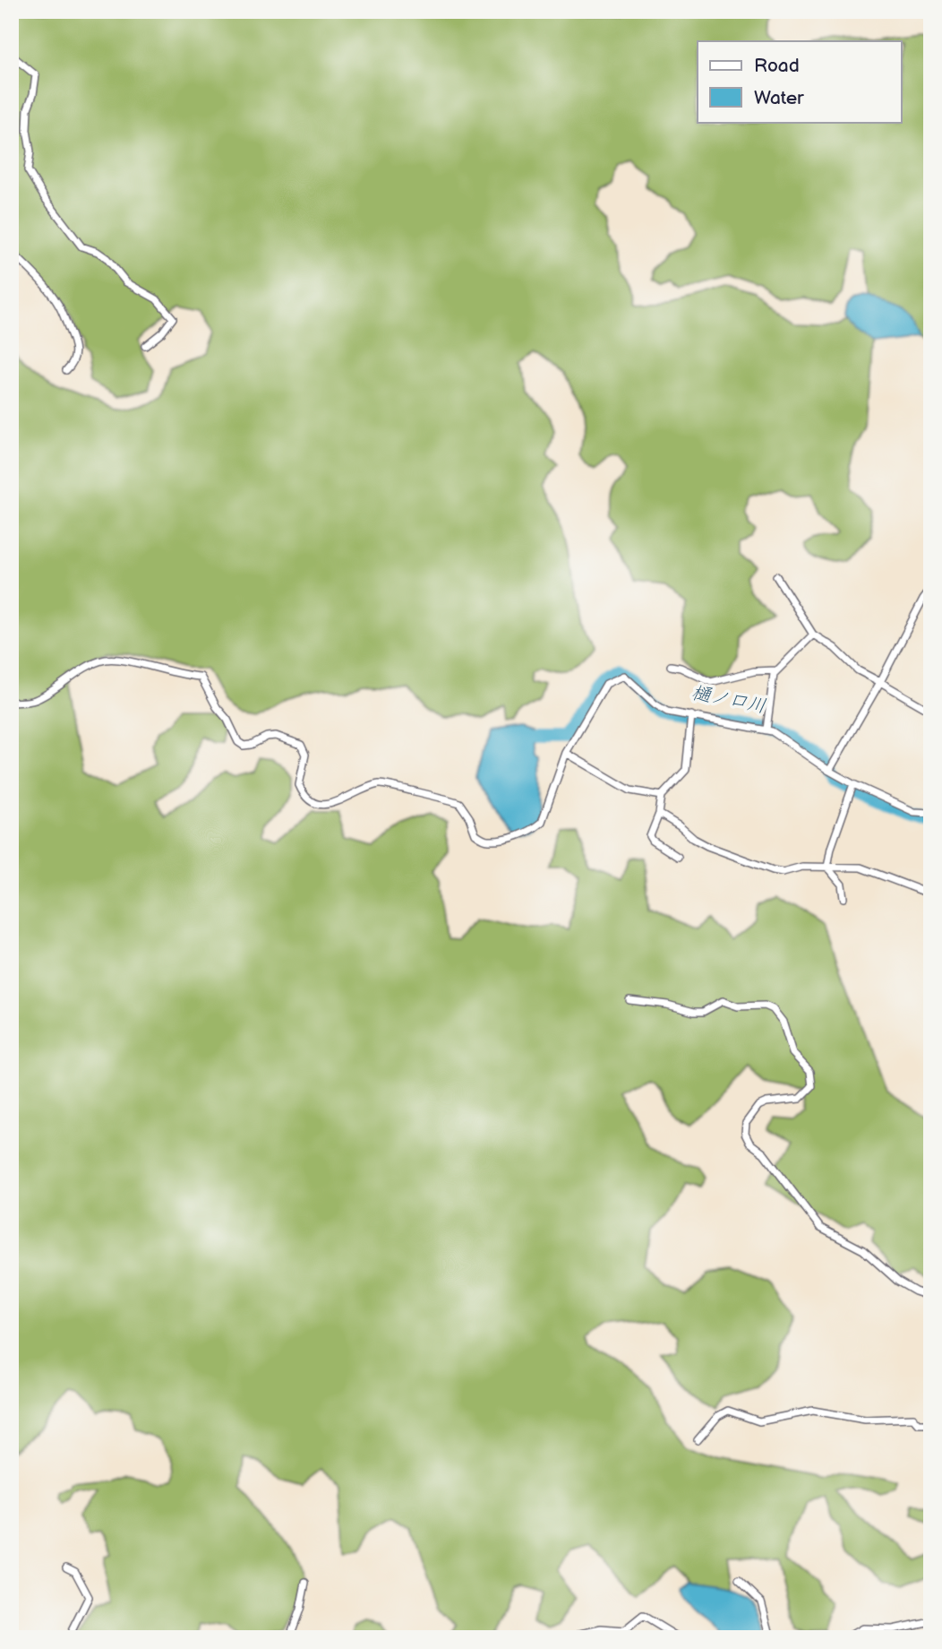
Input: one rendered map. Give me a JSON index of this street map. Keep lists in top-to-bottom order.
{
  "water": ["樋ノ口川"],
  "legend": ["Road", "Water"]
}
